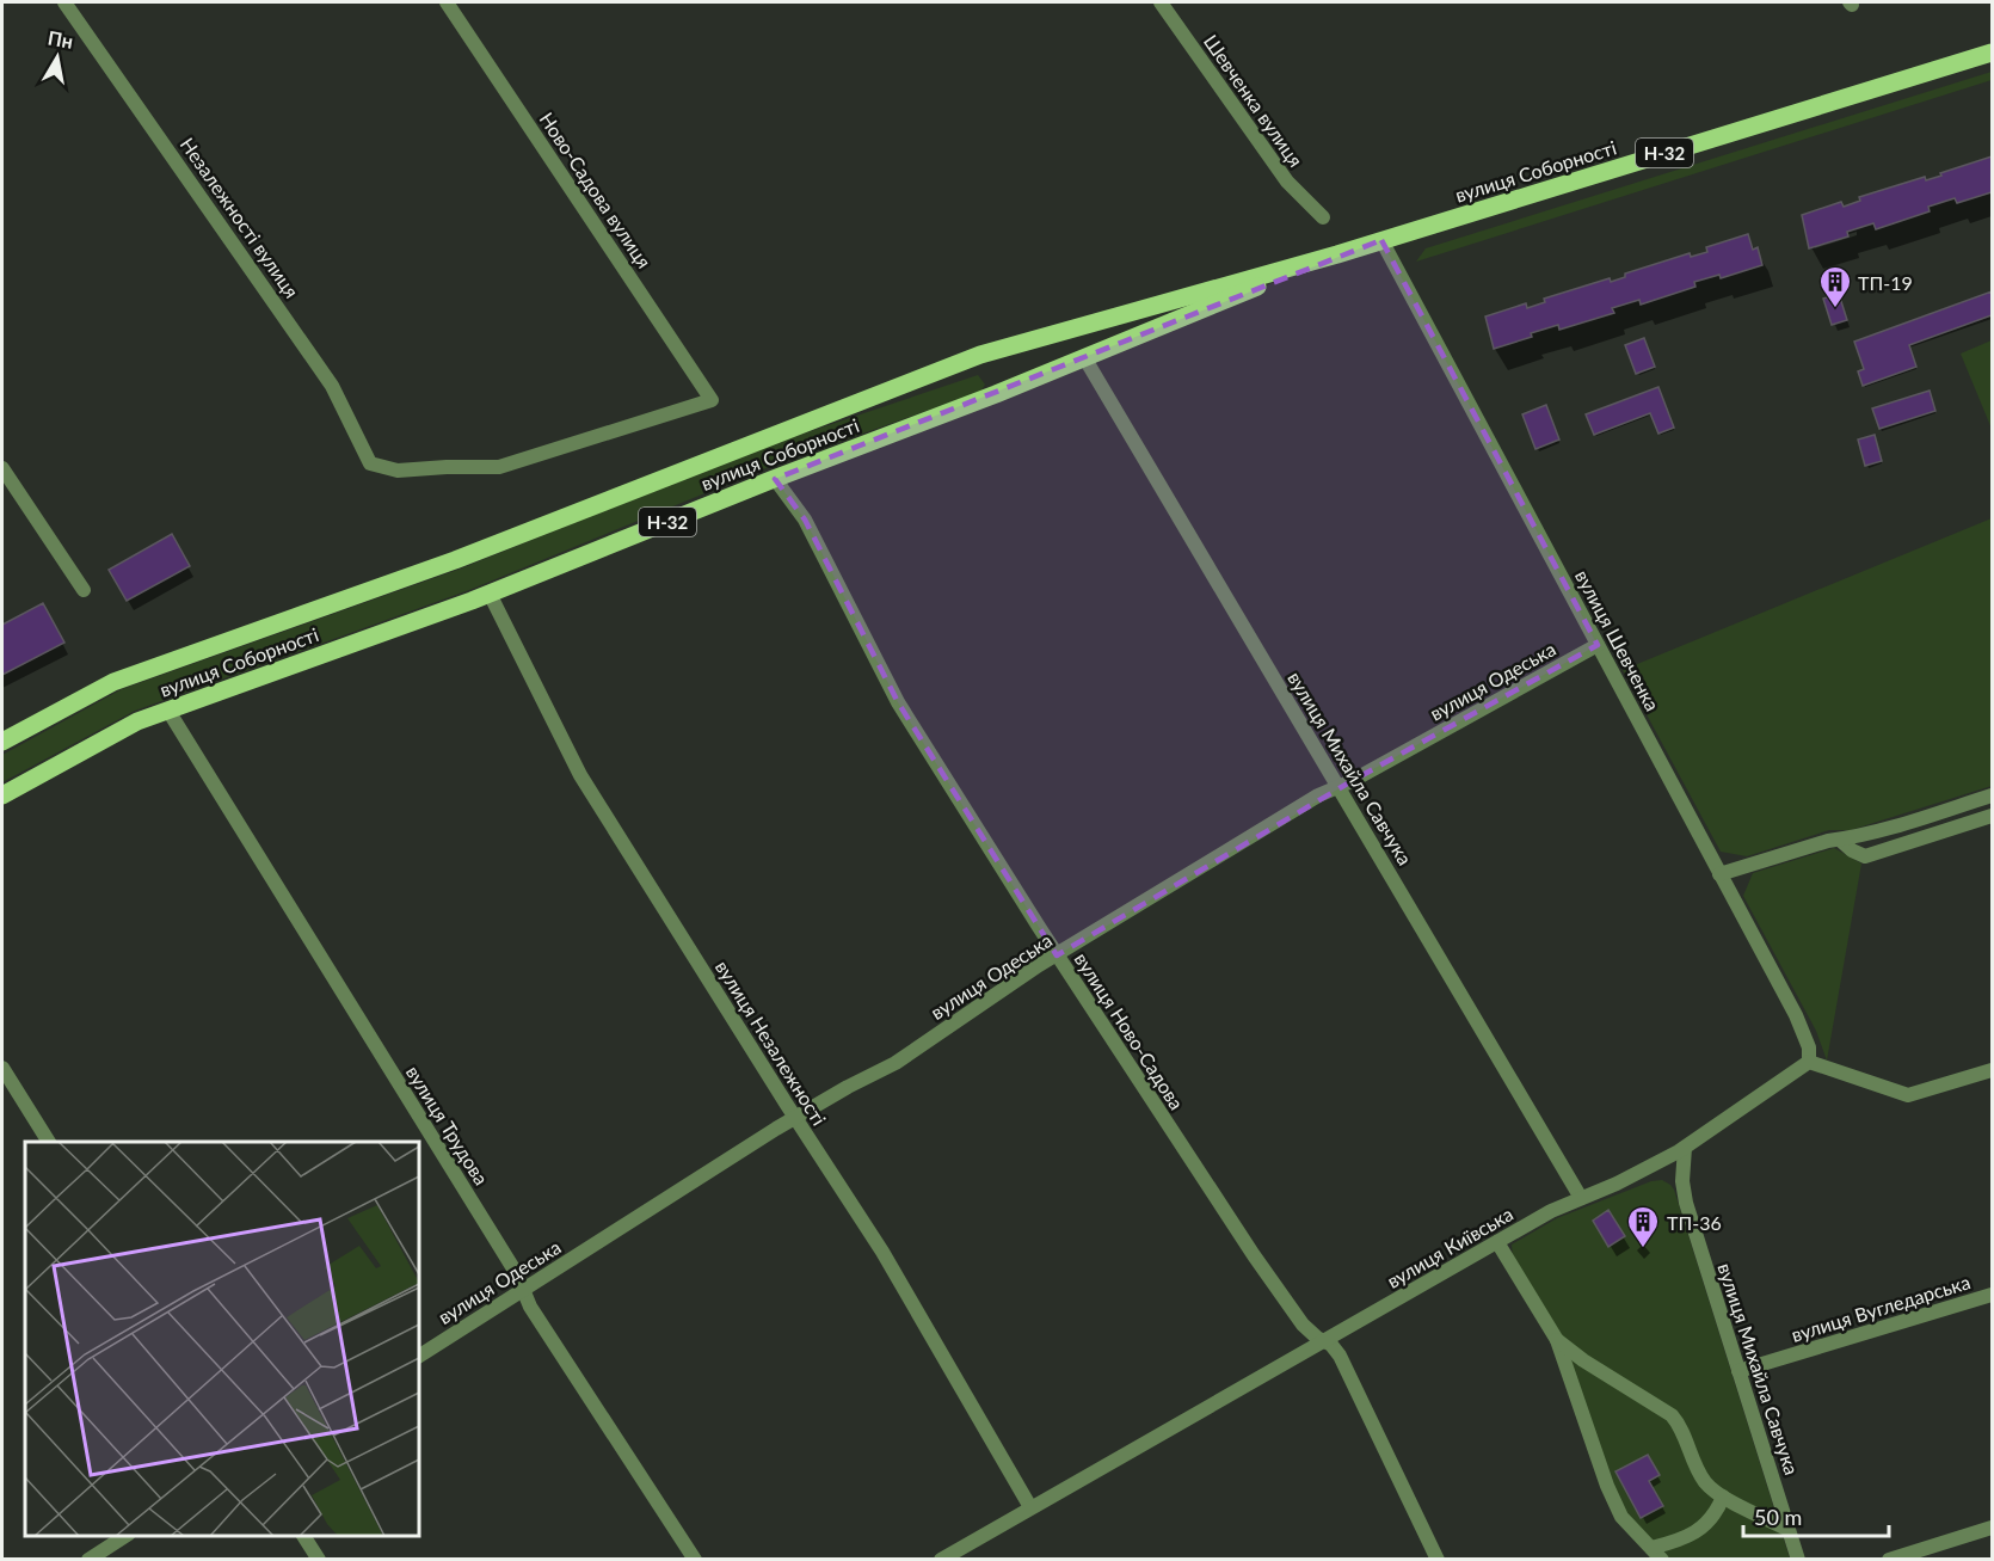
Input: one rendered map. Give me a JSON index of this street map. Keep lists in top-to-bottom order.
{
  "streets": {
    "main road": ["Н-32", "вулиця Соборності"],
    "street": [
      "Шевченка вулиця",
      "Ново-Садова вулиця",
      "Незалежності вулиця",
      "вулиця Шевченка",
      "вулиця Одеська",
      "вулиця Михайла Савчука",
      "вулиця Ново-Садова",
      "вулиця Незалежності",
      "вулиця Трудова",
      "вулиця Київська",
      "вулиця Вугледарська"
    ]
  },
  "crossings": [
    ["вулиця Соборності", "вулиця Шевченка"],
    ["вулиця Соборності", "вулиця Михайла Савчука"],
    ["вулиця Соборності", "вулиця Ново-Садова"],
    ["вулиця Соборності", "вулиця Незалежності"],
    ["вулиця Соборності", "вулиця Трудова"],
    ["Ново-Садова вулиця", "Незалежності вулиця"],
    ["вулиця Шевченка", "вулиця Одеська"],
    ["вулиця Шевченка", "вулиця Київська"],
    ["вулиця Одеська", "вулиця Михайла Савчука"],
    ["вулиця Одеська", "вулиця Ново-Садова"],
    ["вулиця Одеська", "вулиця Незалежності"],
    ["вулиця Одеська", "вулиця Трудова"],
    ["вулиця Михайла Савчука", "вулиця Київська"],
    ["вулиця Михайла Савчука", "вулиця Вугледарська"],
    ["вулиця Ново-Садова", "вулиця Київська"],
    ["вулиця Незалежності", "вулиця Київська"]
  ],
  "places": {
    "building": ["ТП-19", "ТП-36"]
  },
  "scale_bar": "50 m",
  "north": "top"
}
